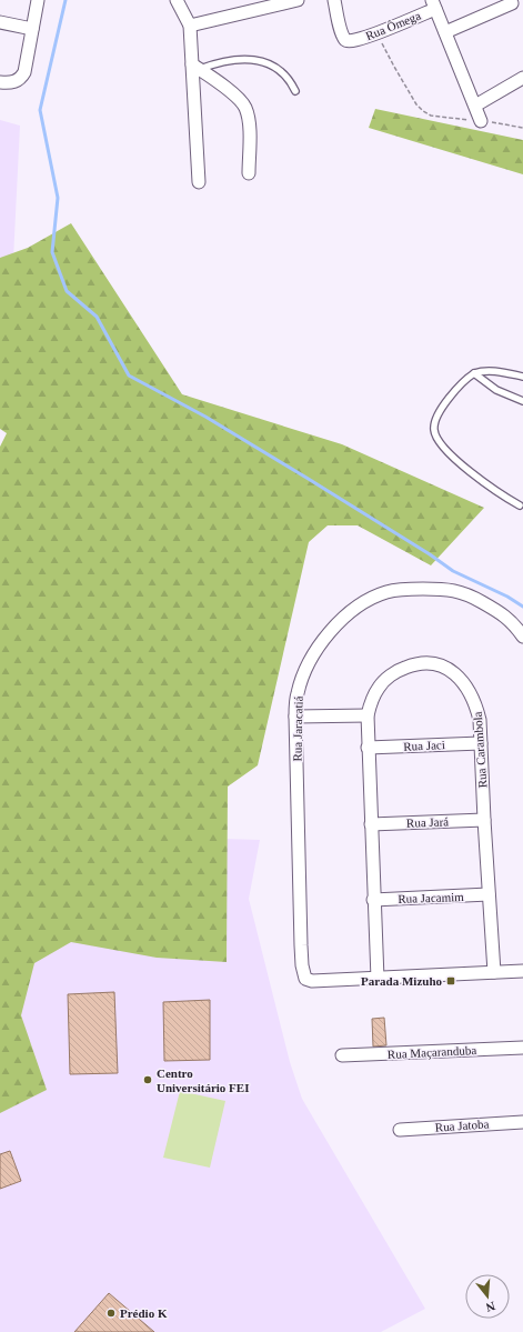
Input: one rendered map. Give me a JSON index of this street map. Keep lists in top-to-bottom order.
{
  "streets": {
    "street": [
      "Rua Ômega",
      "Rua Jaracatiá",
      "Rua Jaci",
      "Rua Carambola",
      "Rua Jará",
      "Rua Jacamim",
      "Rua Maçaranduba",
      "Rua Jatoba"
    ]
  },
  "crossings": [
    ["Rua Jaracatiá", "Rua Carambola"],
    ["Rua Jaci", "Rua Carambola"],
    ["Rua Carambola", "Rua Jará"],
    ["Rua Carambola", "Rua Jacamim"]
  ],
  "places": {
    "transit": ["Parada Mizuho"],
    "other": ["Centro Universitário FEI", "Prédio K"]
  },
  "north": "bottom"
}
